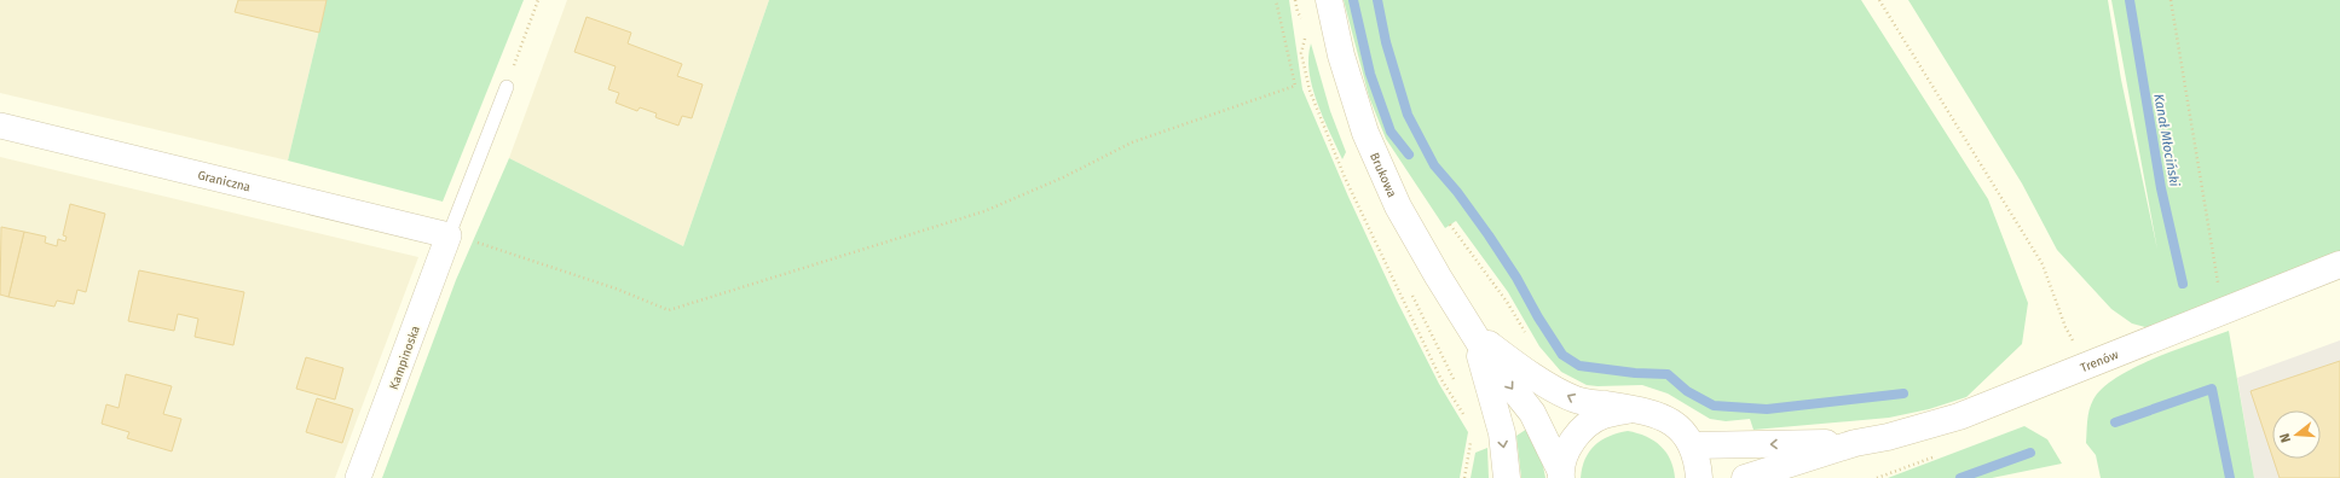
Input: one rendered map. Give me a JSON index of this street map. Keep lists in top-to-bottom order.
{
  "streets": {
    "main road": ["Brukowa", "Trenów"],
    "street": ["Graniczna", "Kampinoska"]
  },
  "crossings": [
    ["Brukowa", "Trenów"],
    ["Graniczna", "Kampinoska"]
  ],
  "water": ["Kanał Młociński"],
  "north": "left"
}
